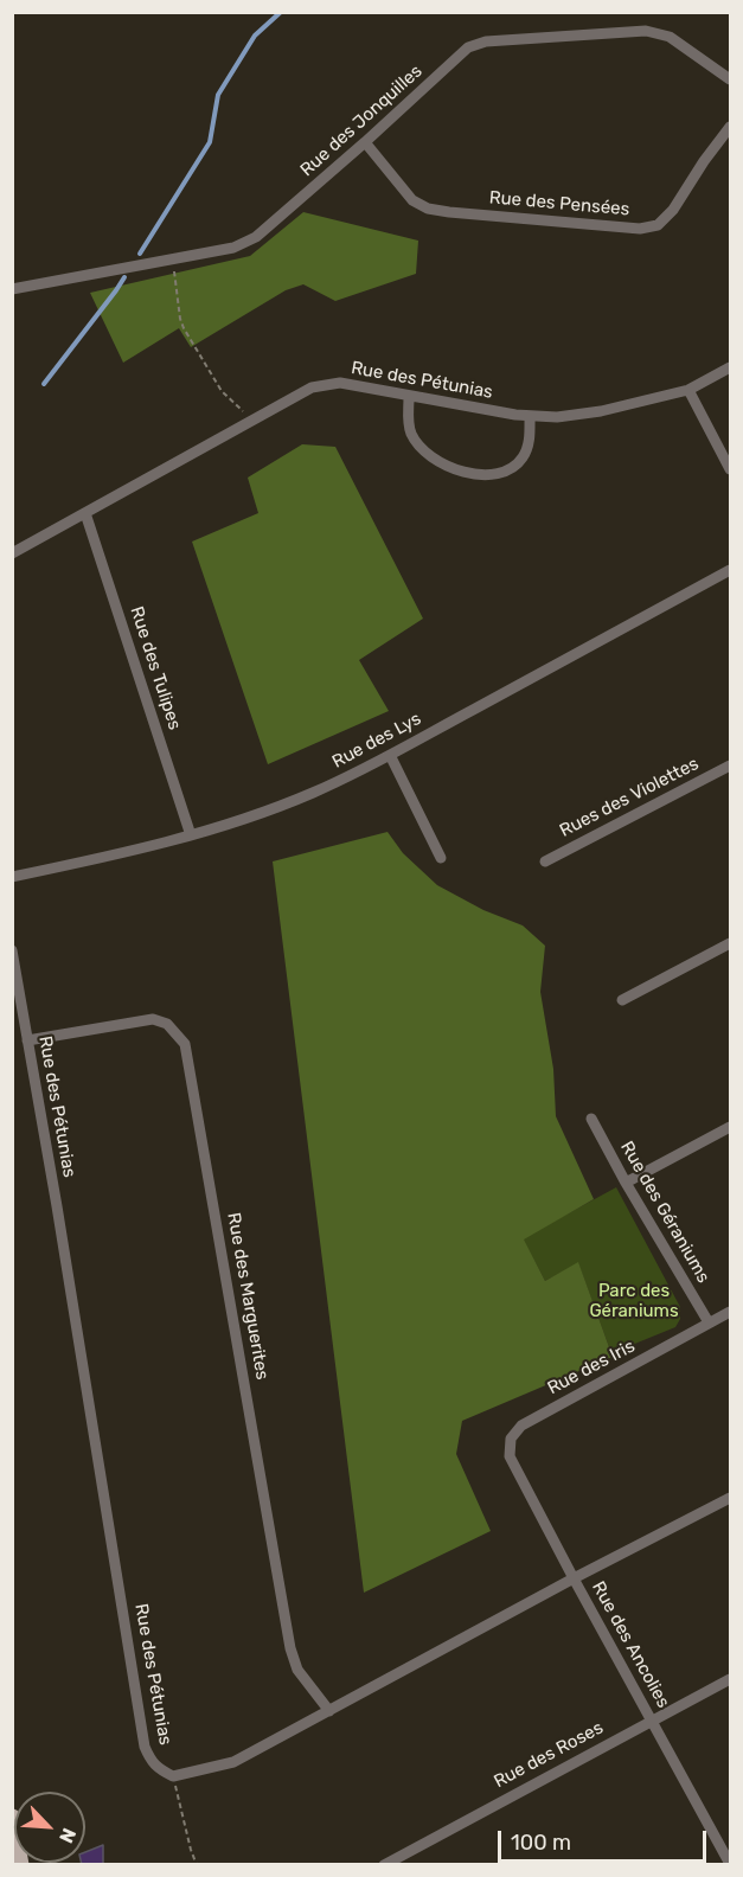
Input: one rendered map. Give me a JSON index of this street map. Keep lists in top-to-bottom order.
{
  "streets": {
    "street": [
      "Rue des Jonquilles",
      "Rue des Pensées",
      "Rue des Pétunias",
      "Rue des Tulipes",
      "Rue des Lys",
      "Rues des Violettes",
      "Rue des Géraniums",
      "Rue des Marguerites",
      "Rue des Iris",
      "Rue des Ancolies",
      "Rue des Roses"
    ]
  },
  "crossings": [
    ["Rue des Jonquilles", "Rue des Pensées"],
    ["Rue des Pétunias", "Rue des Tulipes"],
    ["Rue des Pétunias", "Rue des Marguerites"],
    ["Rue des Tulipes", "Rue des Lys"],
    ["Rue des Géraniums", "Rue des Iris"],
    ["Rue des Iris", "Rue des Ancolies"],
    ["Rue des Ancolies", "Rue des Roses"]
  ],
  "parks": ["Parc des Géraniums"],
  "scale_bar": "100 m",
  "north": "bottom right"
}
